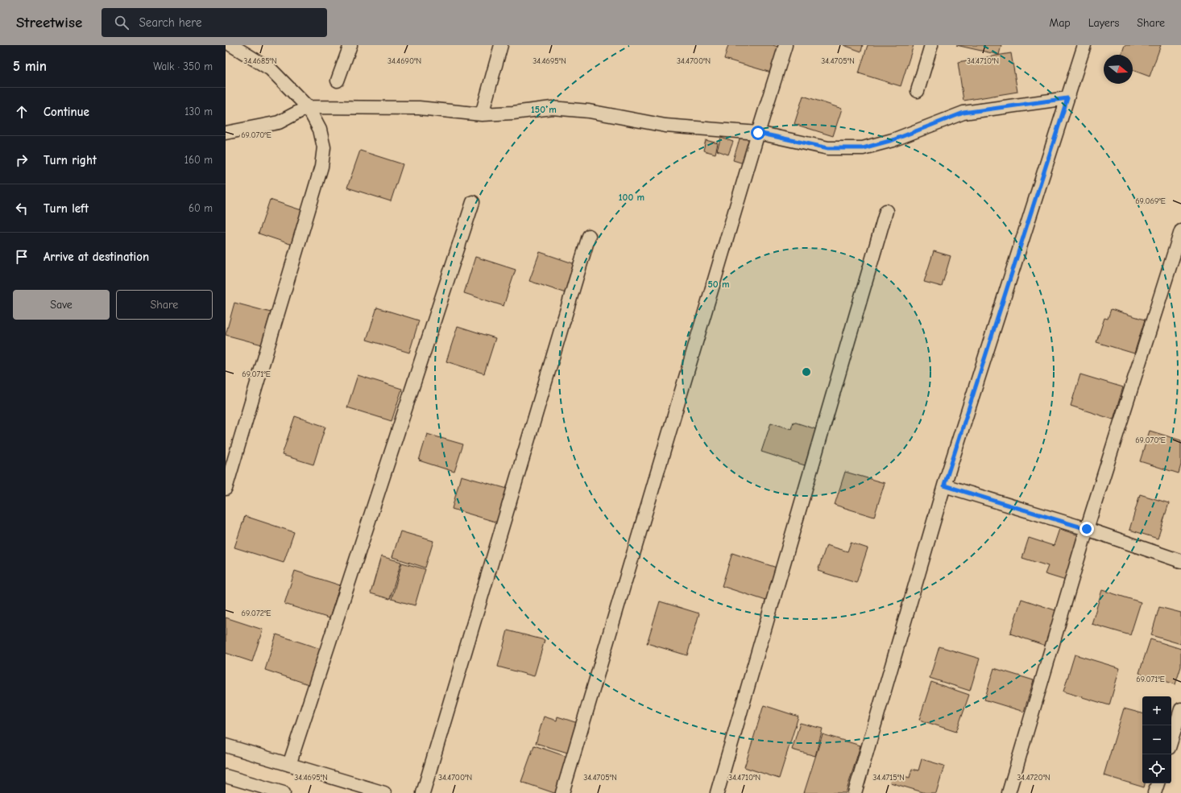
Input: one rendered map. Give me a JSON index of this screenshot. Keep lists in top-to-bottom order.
{
  "north": "right",
  "page": {
    "header": "Streetwise",
    "search": "Search here",
    "nav": ["Map", "Layers", "Share"],
    "heading": ["5 min", "Walk · 350 m"],
    "list": [
      ["Continue", "130 m"],
      ["Turn right", "160 m"],
      ["Turn left", "60 m"],
      "Arrive at destination"
    ],
    "buttons": ["Save", "Share"],
    "map_buttons": ["+", "−"]
  },
  "coordinates": [
    "34.4685°N",
    "34.4690°N",
    "34.4695°N",
    "34.4700°N",
    "34.4705°N",
    "34.4710°N",
    "69.070°E",
    "69.069°E",
    "69.071°E",
    "69.072°E",
    "34.4715°N",
    "34.4720°N"
  ],
  "rings": ["150 m", "100 m", "50 m"]
}
